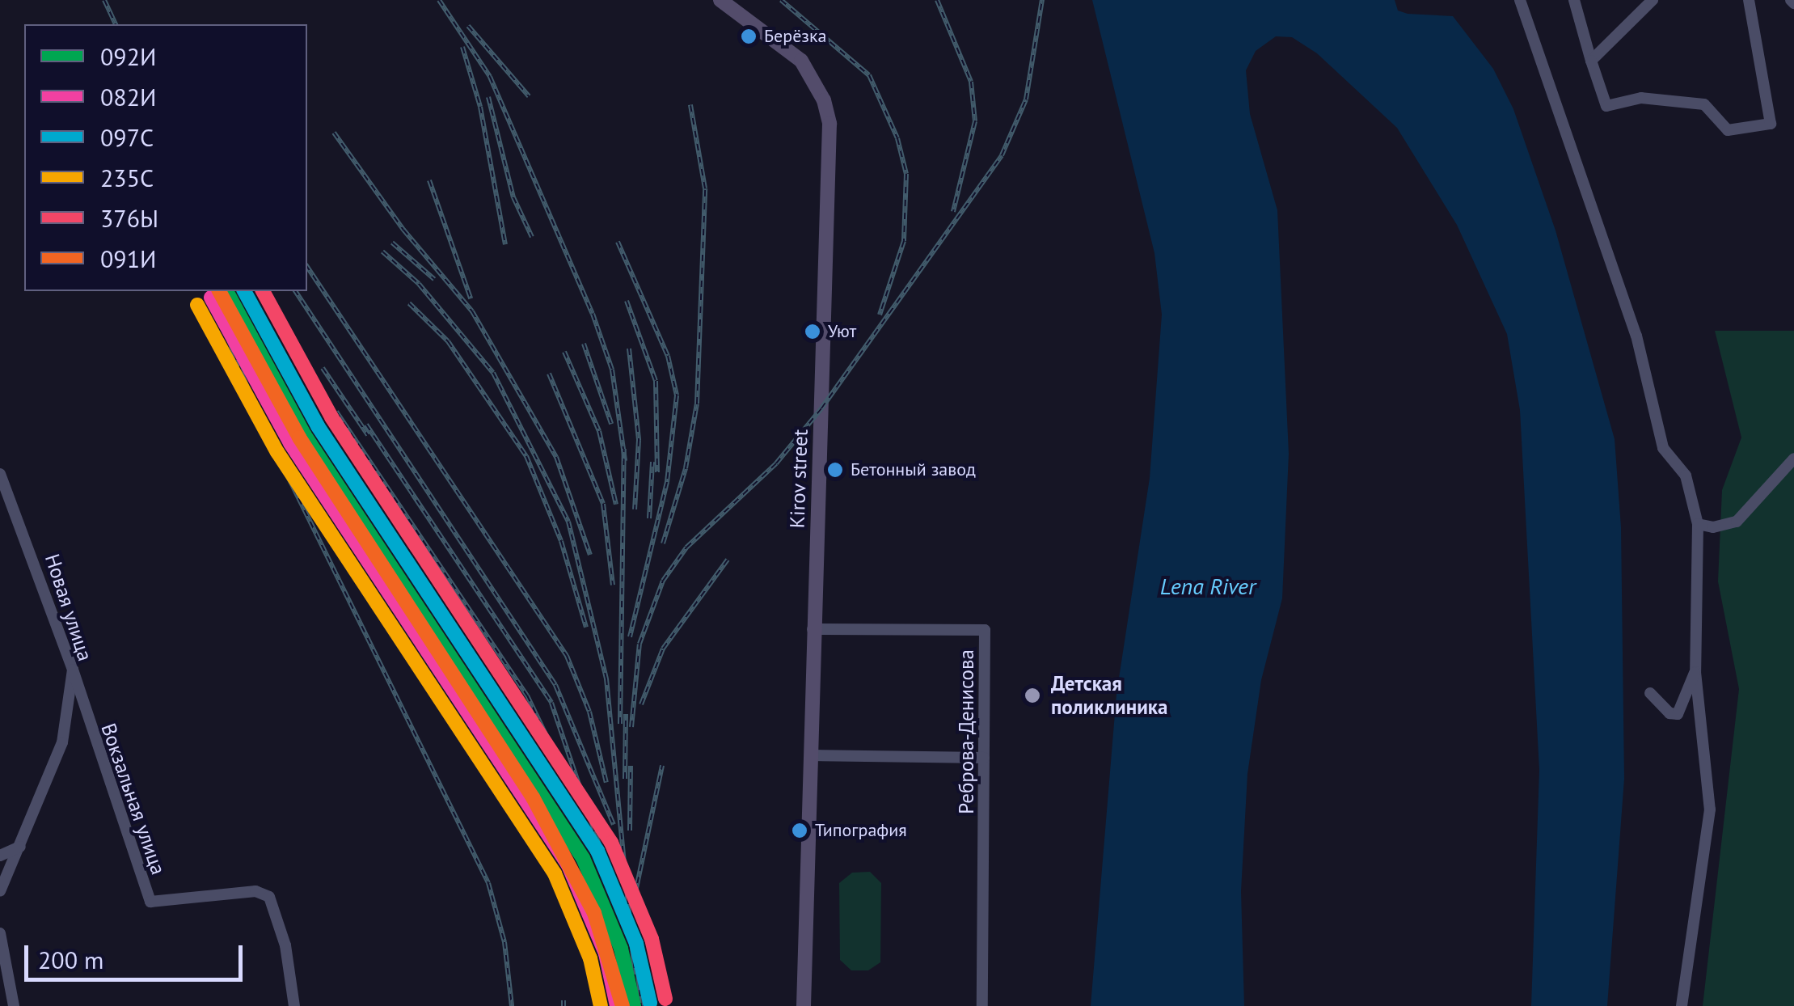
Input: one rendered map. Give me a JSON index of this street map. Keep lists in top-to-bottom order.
{
  "streets": {
    "main road": ["Kirov street"],
    "street": ["Новая улица", "Реброва-Денисова", "Вокзальная улица"]
  },
  "crossings": [
    ["Kirov street", "Реброва-Денисова"],
    ["Новая улица", "Вокзальная улица"]
  ],
  "water": ["Lena River"],
  "places": [
    "Берёзка",
    "Уют",
    "Бетонный завод",
    "Детская поликлиника",
    "Типография"
  ],
  "lines": [
    "transit line 092И",
    "transit line 097С",
    "transit line 376Ы",
    "transit line 091И",
    "transit line 082И",
    "transit line 235С"
  ],
  "legend": [
    "092И",
    "082И",
    "097С",
    "235С",
    "376Ы",
    "091И"
  ],
  "scale_bar": "200 m"
}
